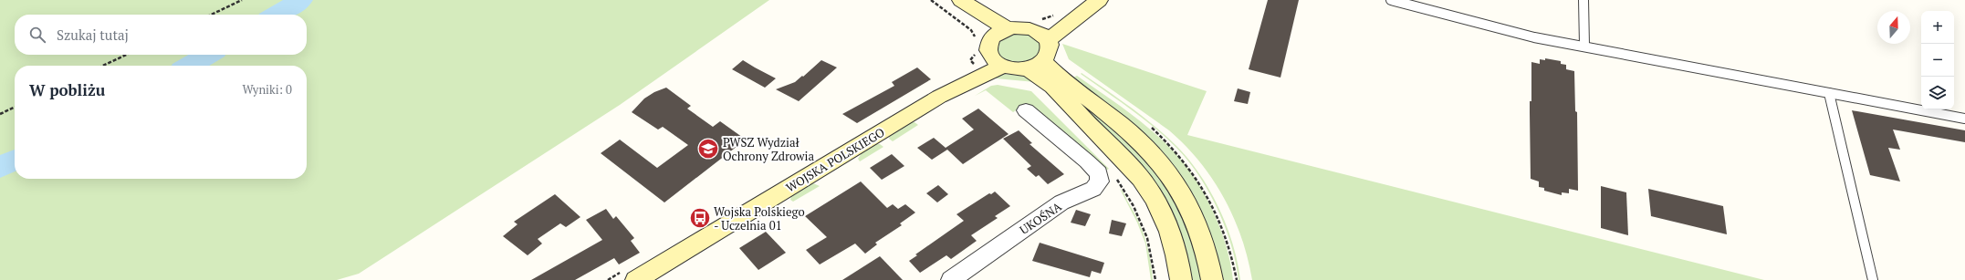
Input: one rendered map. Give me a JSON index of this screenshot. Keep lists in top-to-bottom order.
{
  "streets": {
    "main road": ["WOJSKA POLSKIEGO"],
    "street": ["UKOŚNA"]
  },
  "places": {
    "school or university": ["PWSZ Wydział Ochrony Zdrowia"],
    "bus stop": ["Wojska Polskiego - Uczelnia 01"]
  },
  "north": "top",
  "page": {
    "map_buttons": ["+", "−"],
    "search": "Szukaj tutaj",
    "heading": ["W pobliżu", "Wyniki: 0"]
  }
}
